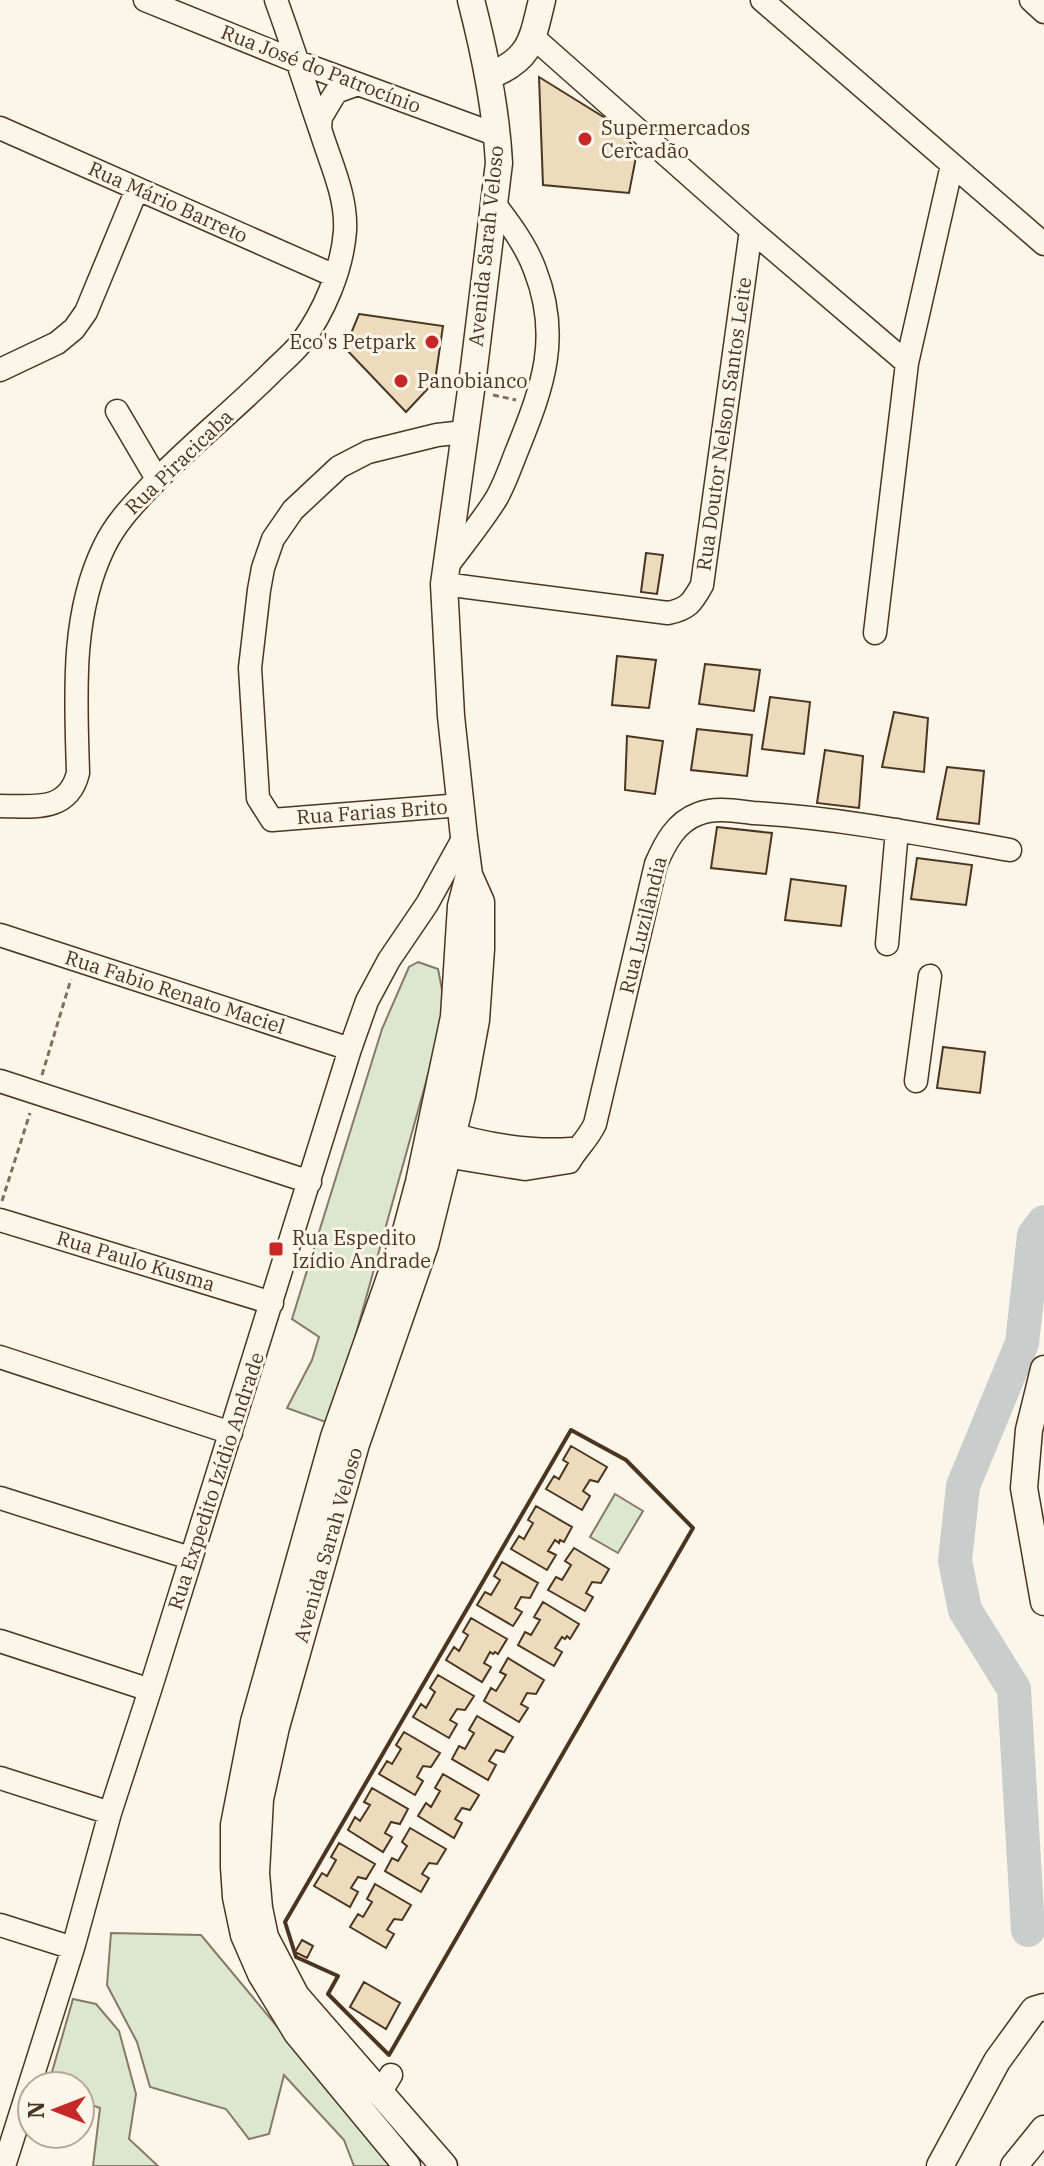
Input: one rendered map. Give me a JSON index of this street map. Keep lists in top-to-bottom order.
{
  "streets": {
    "main road": ["Avenida Sarah Veloso"],
    "street": [
      "Rua José do Patrocínio",
      "Rua Mário Barreto",
      "Rua Doutor Nelson Santos Leite",
      "Rua Piracicaba",
      "Rua Farias Brito",
      "Rua Luzilândia",
      "Rua Fabio Renato Maciel",
      "Rua Paulo Kusma",
      "Rua Expedito Izídio Andrade"
    ]
  },
  "crossings": [
    ["Rua José do Patrocínio", "Avenida Sarah Veloso"],
    ["Rua José do Patrocínio", "Rua Piracicaba"],
    ["Rua Mário Barreto", "Rua Piracicaba"],
    ["Avenida Sarah Veloso", "Rua Doutor Nelson Santos Leite"],
    ["Avenida Sarah Veloso", "Rua Farias Brito"],
    ["Avenida Sarah Veloso", "Rua Luzilândia"],
    ["Avenida Sarah Veloso", "Rua Expedito Izídio Andrade"],
    ["Rua Fabio Renato Maciel", "Rua Expedito Izídio Andrade"],
    ["Rua Paulo Kusma", "Rua Expedito Izídio Andrade"]
  ],
  "places": {
    "other": ["Supermercados Cercadão", "Eco's Petpark", "Panobianco"],
    "transit": ["Rua Espedito Izídio Andrade"]
  },
  "north": "left"
}
